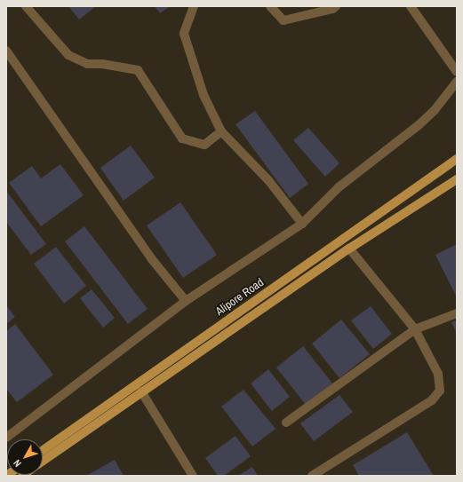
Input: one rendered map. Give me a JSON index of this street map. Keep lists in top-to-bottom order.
{
  "streets": {
    "main road": ["Alipore Road"]
  },
  "north": "bottom left"
}
